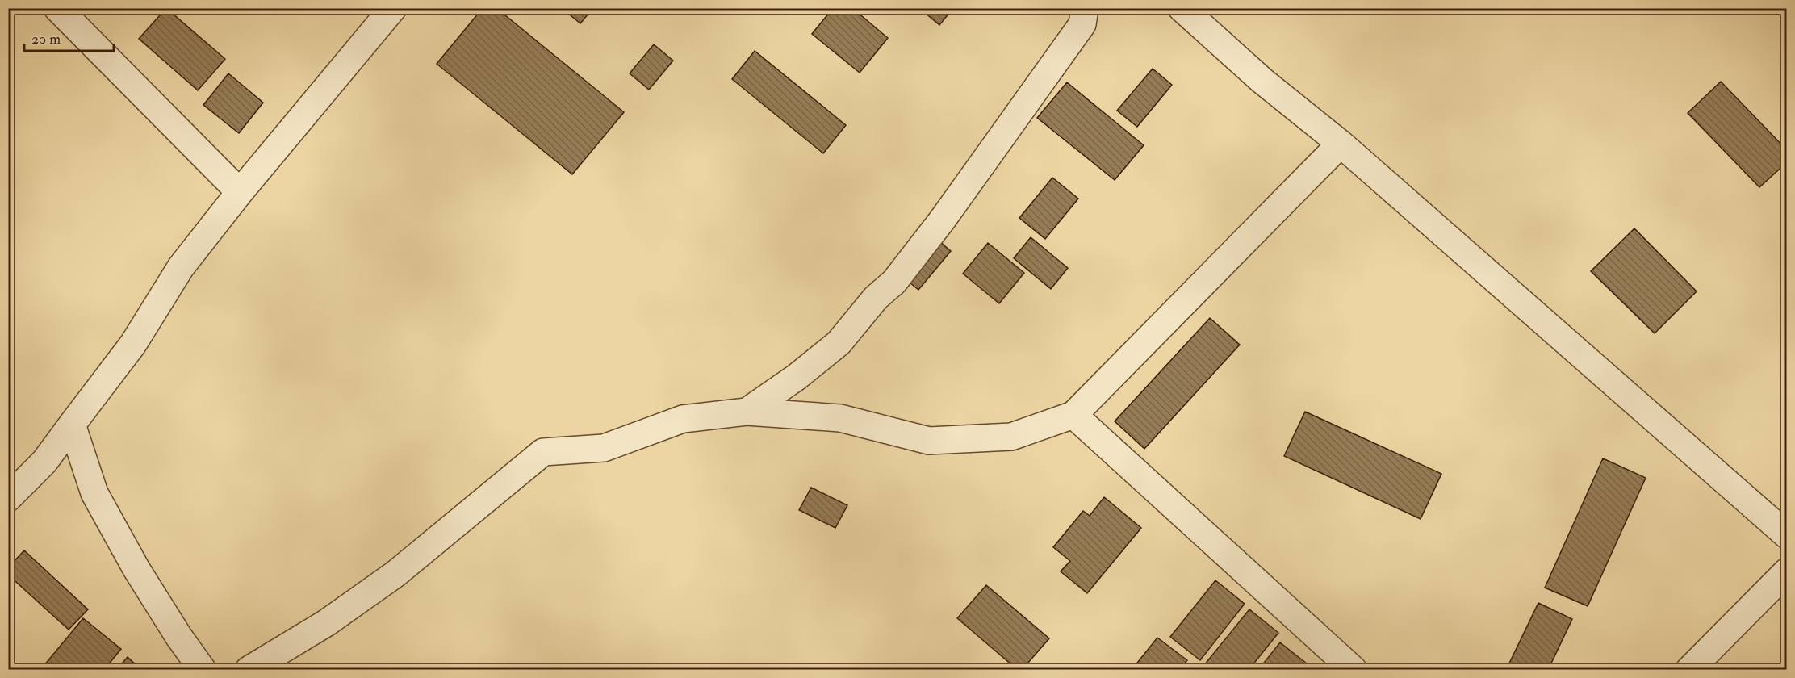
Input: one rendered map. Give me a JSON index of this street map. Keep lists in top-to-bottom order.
{
  "scale_bar": "20 m"
}
